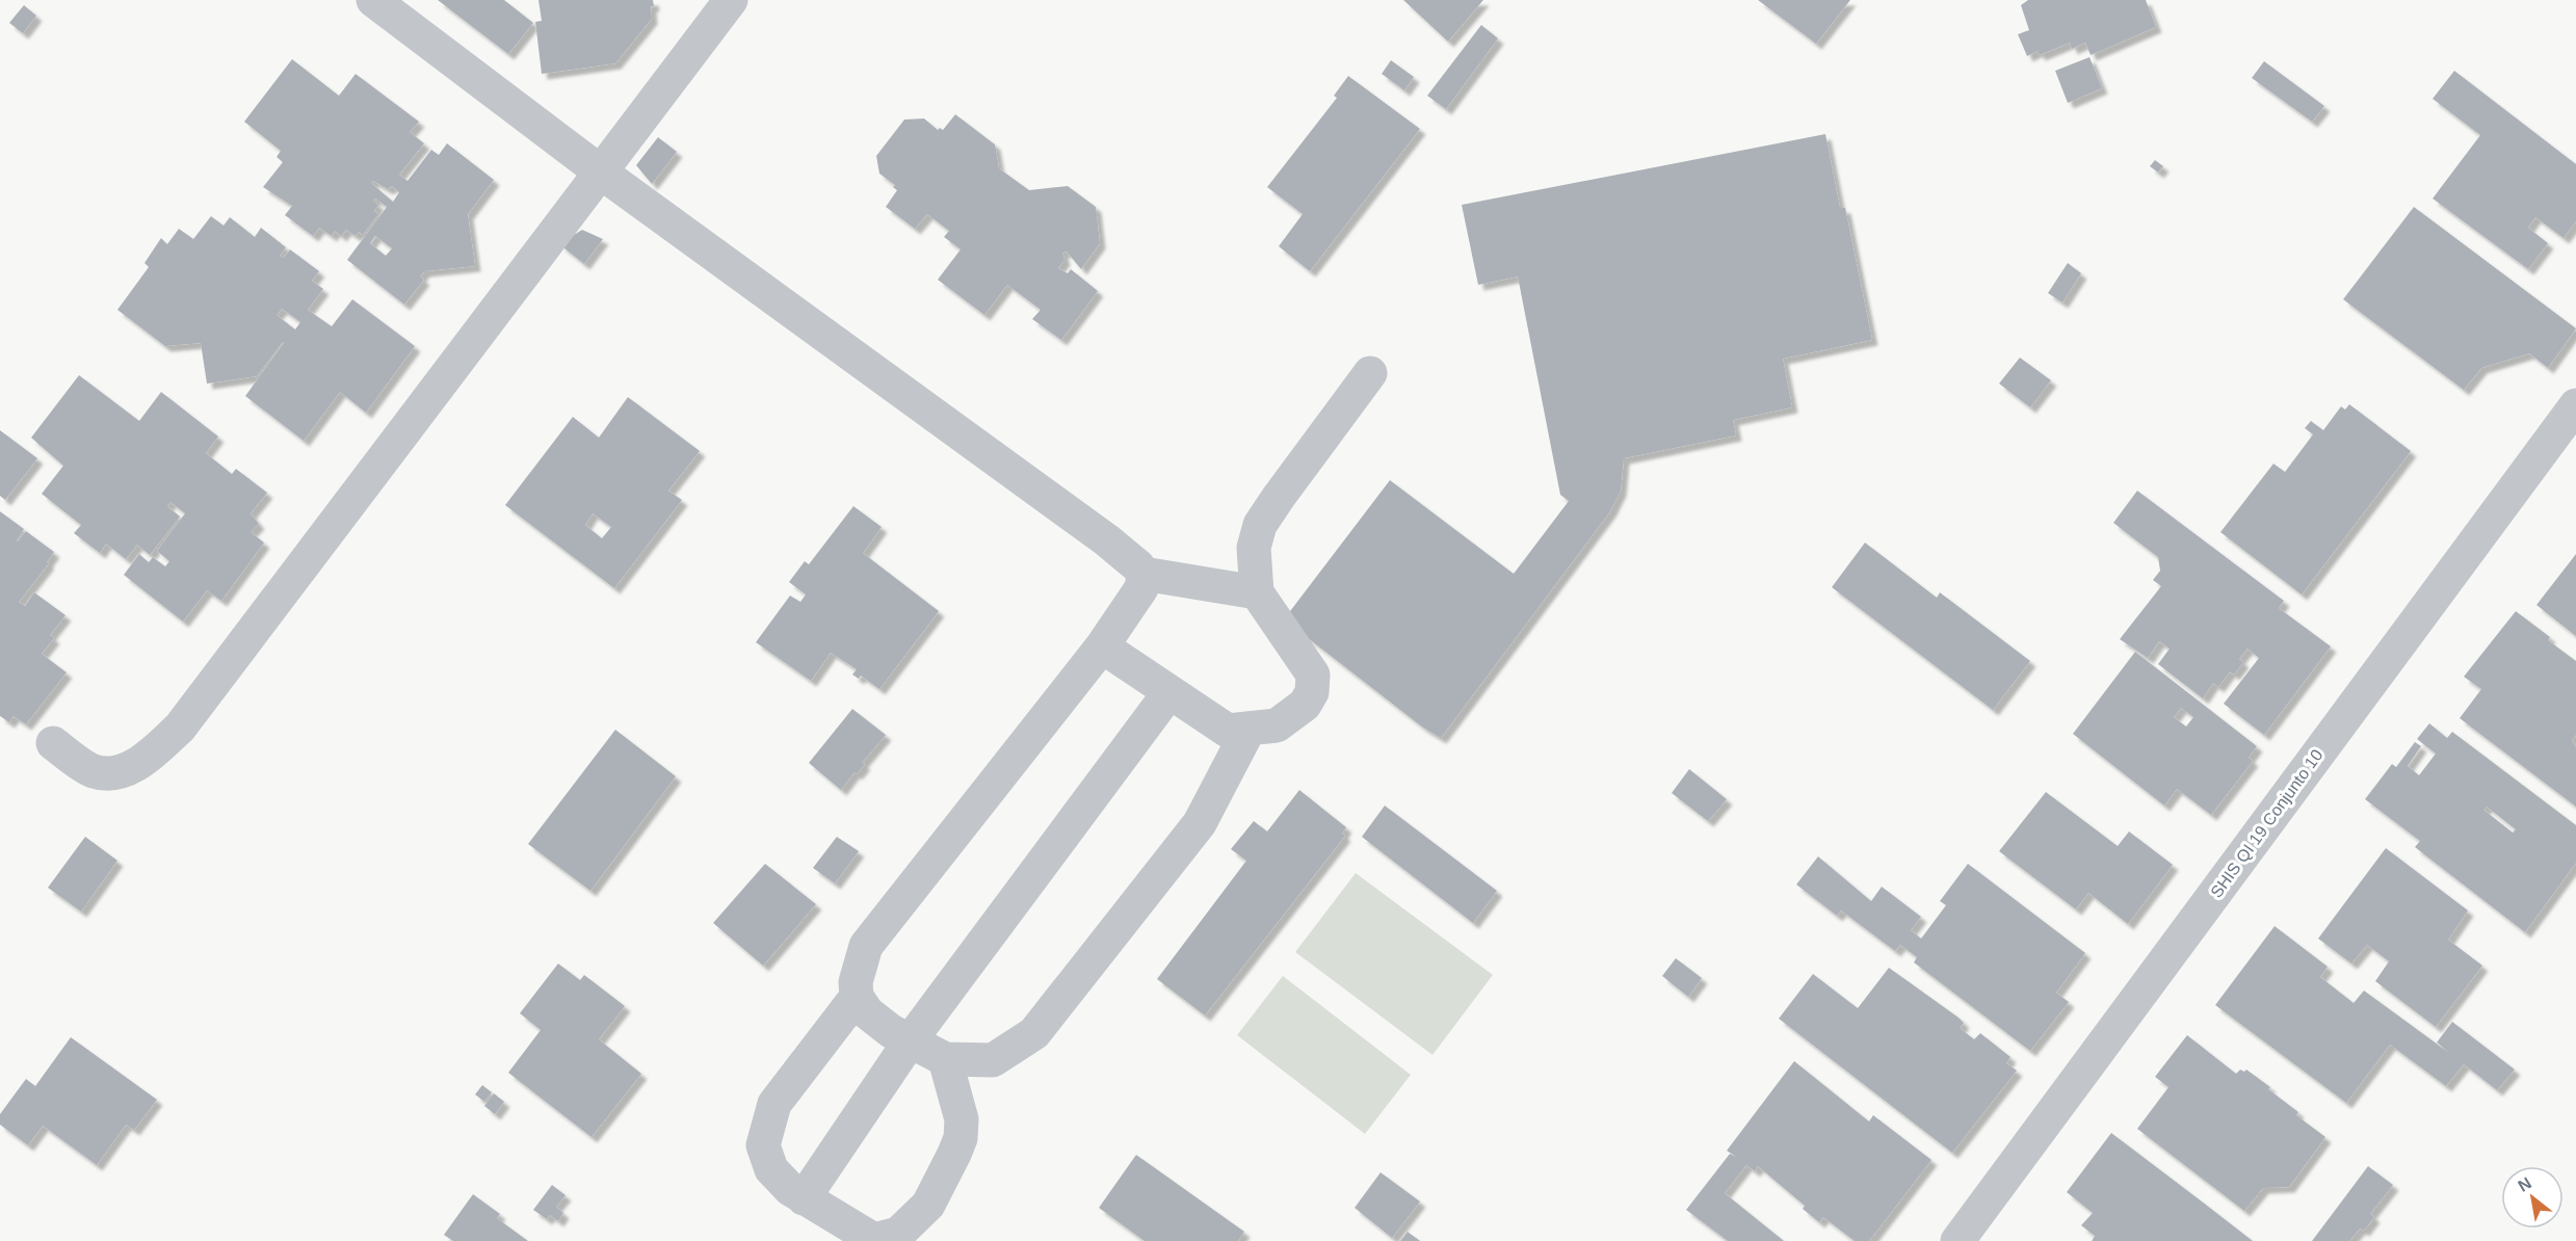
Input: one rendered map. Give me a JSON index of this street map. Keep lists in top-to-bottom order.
{
  "streets": {
    "street": ["SHIS QI 19 Conjunto 10"]
  },
  "north": "top left"
}
